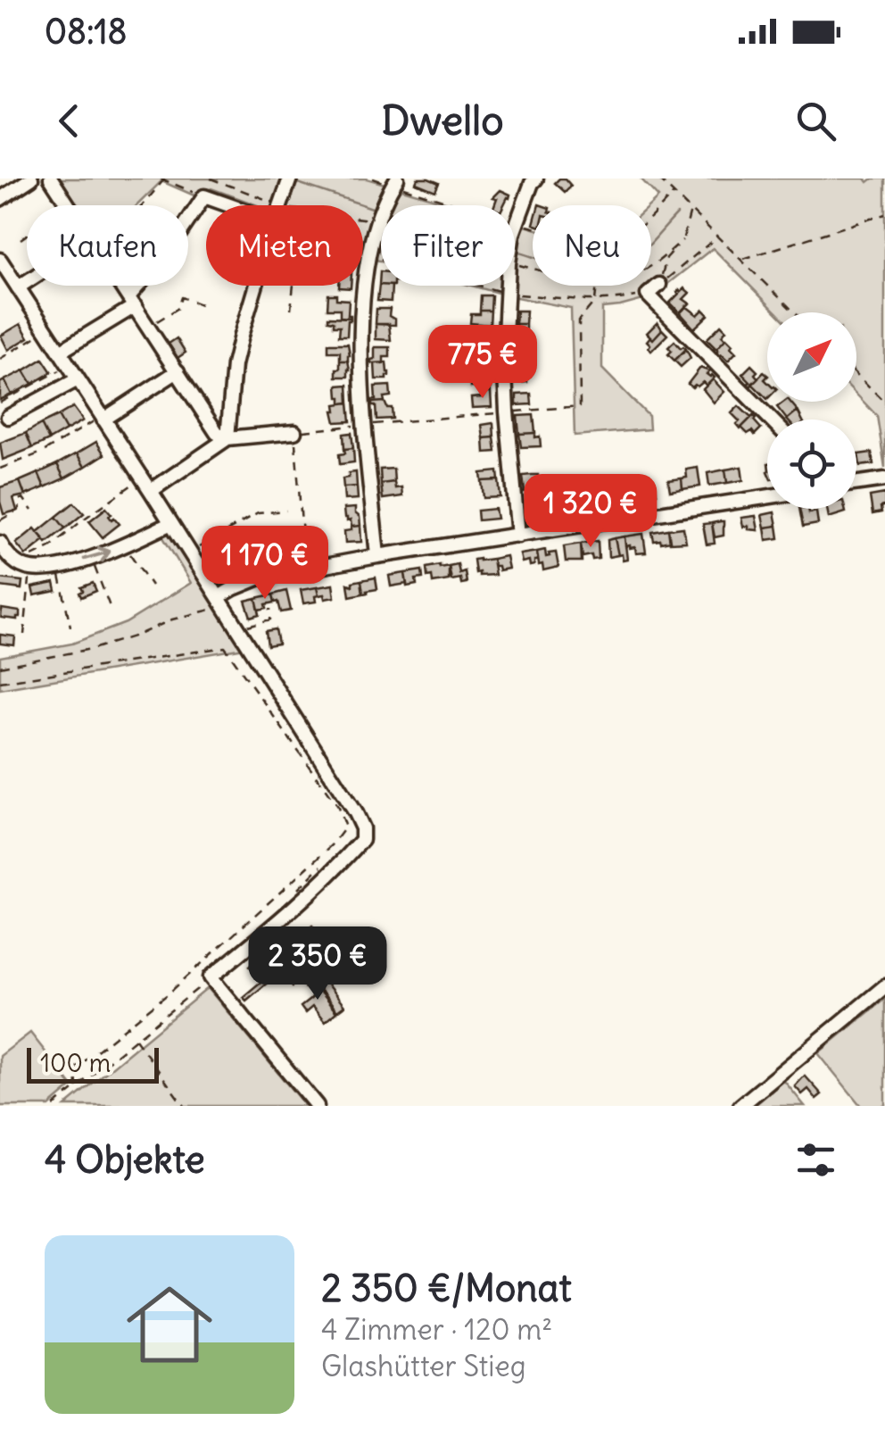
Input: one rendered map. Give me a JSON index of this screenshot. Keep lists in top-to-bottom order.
{
  "scale_bar": "100 m",
  "north": "top right",
  "page": {
    "status": "08:18",
    "header": "Dwello",
    "chip": [
      "Kaufen",
      "Mieten",
      "Filter",
      "Neu"
    ],
    "price": [
      "775 €",
      "1 320 €",
      "1 170 €",
      "2 350 €"
    ],
    "scale": "100 m",
    "heading": "4 Objekte",
    "list": [
      {
        "name": "2 350 €/Monat",
        "note": "4 Zimmer · 120 m² · Glashütter Stieg"
      }
    ]
  }
}
